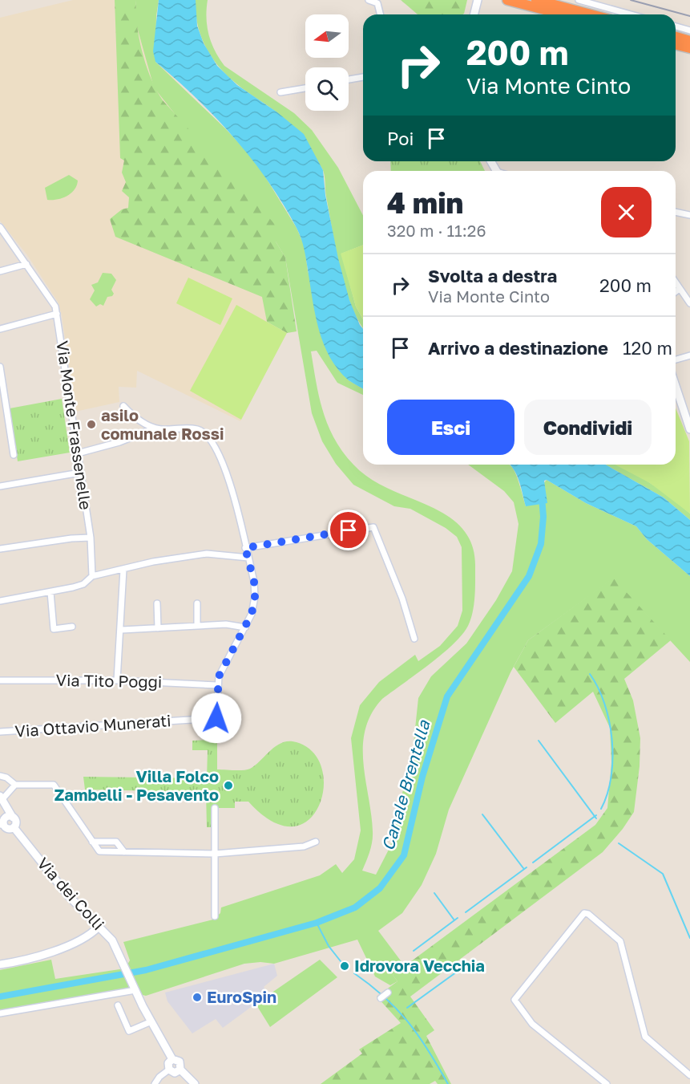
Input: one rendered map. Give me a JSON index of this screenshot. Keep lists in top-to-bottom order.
{
  "streets": {
    "main road": ["Via dei Colli"],
    "street": ["Via Monte Frassenelle", "Via Tito Poggi", "Via Ottavio Munerati"]
  },
  "crossings": [
    ["Via Tito Poggi", "Via Ottavio Munerati"]
  ],
  "water": ["Canale Brentella"],
  "places": [
    "asilo comunale Rossi",
    "Villa Folco Zambelli - Pesavento",
    "Idrovora Vecchia",
    "EuroSpin"
  ],
  "north": "left",
  "page": {
    "turn": ["200 m", "Via Monte Cinto"],
    "then": "Poi",
    "heading": ["4 min", "320 m · 11:26"],
    "list": [
      {
        "name": "Svolta a destra",
        "note": "Via Monte Cinto",
        "value": "200 m"
      },
      {
        "name": "Arrivo a destinazione",
        "value": "120 m"
      }
    ],
    "buttons": ["Esci", "Condividi"]
  }
}
